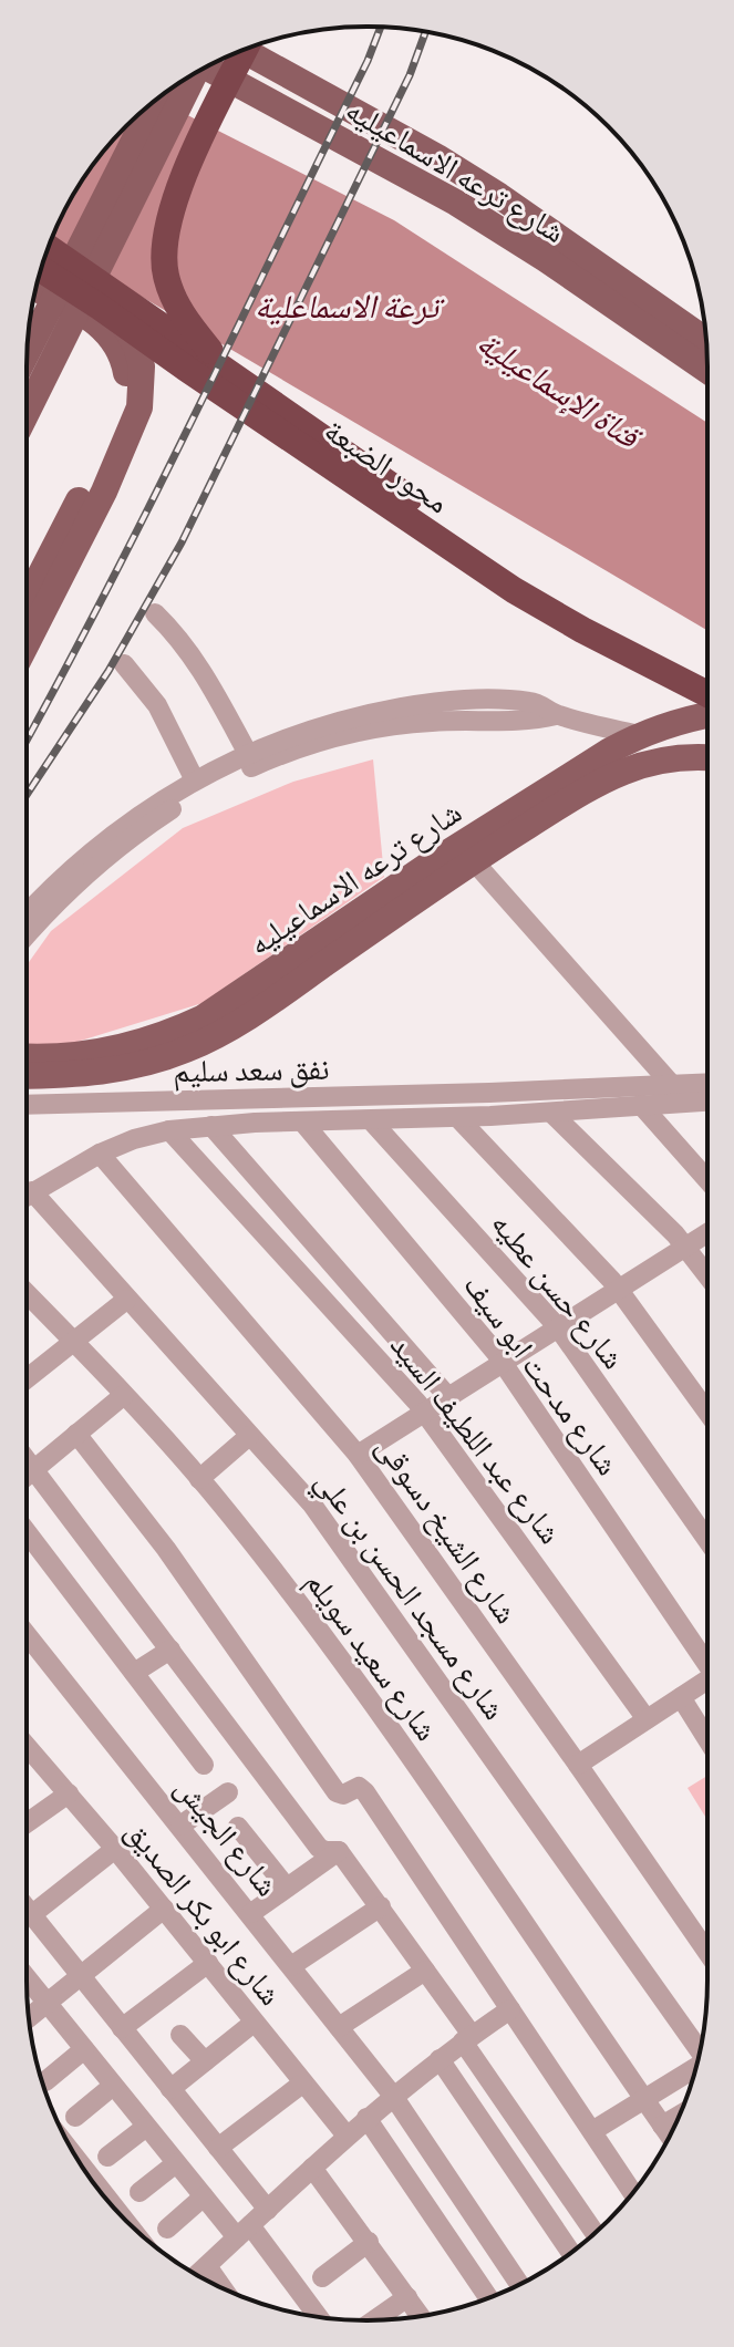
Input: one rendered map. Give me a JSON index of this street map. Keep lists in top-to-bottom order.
{
  "streets": {
    "highway": ["محور الضبعة"],
    "main road": ["شارع ترعه الاسماعيليه"],
    "street": [
      "نفق سعد سليم",
      "شارع حسن عطيه",
      "شارع مدحت ابو سيف",
      "شارع عبد اللطيف السيد",
      "شارع الشيخ دسوقى",
      "شارع مسجد الحسن بن علي",
      "شارع سعيد سويلم",
      "شارع الجيش",
      "شارع ابو بكر الصديق"
    ]
  },
  "water": ["ترعة الاسماعلية", "قناة الإسماعيلية"]
}
